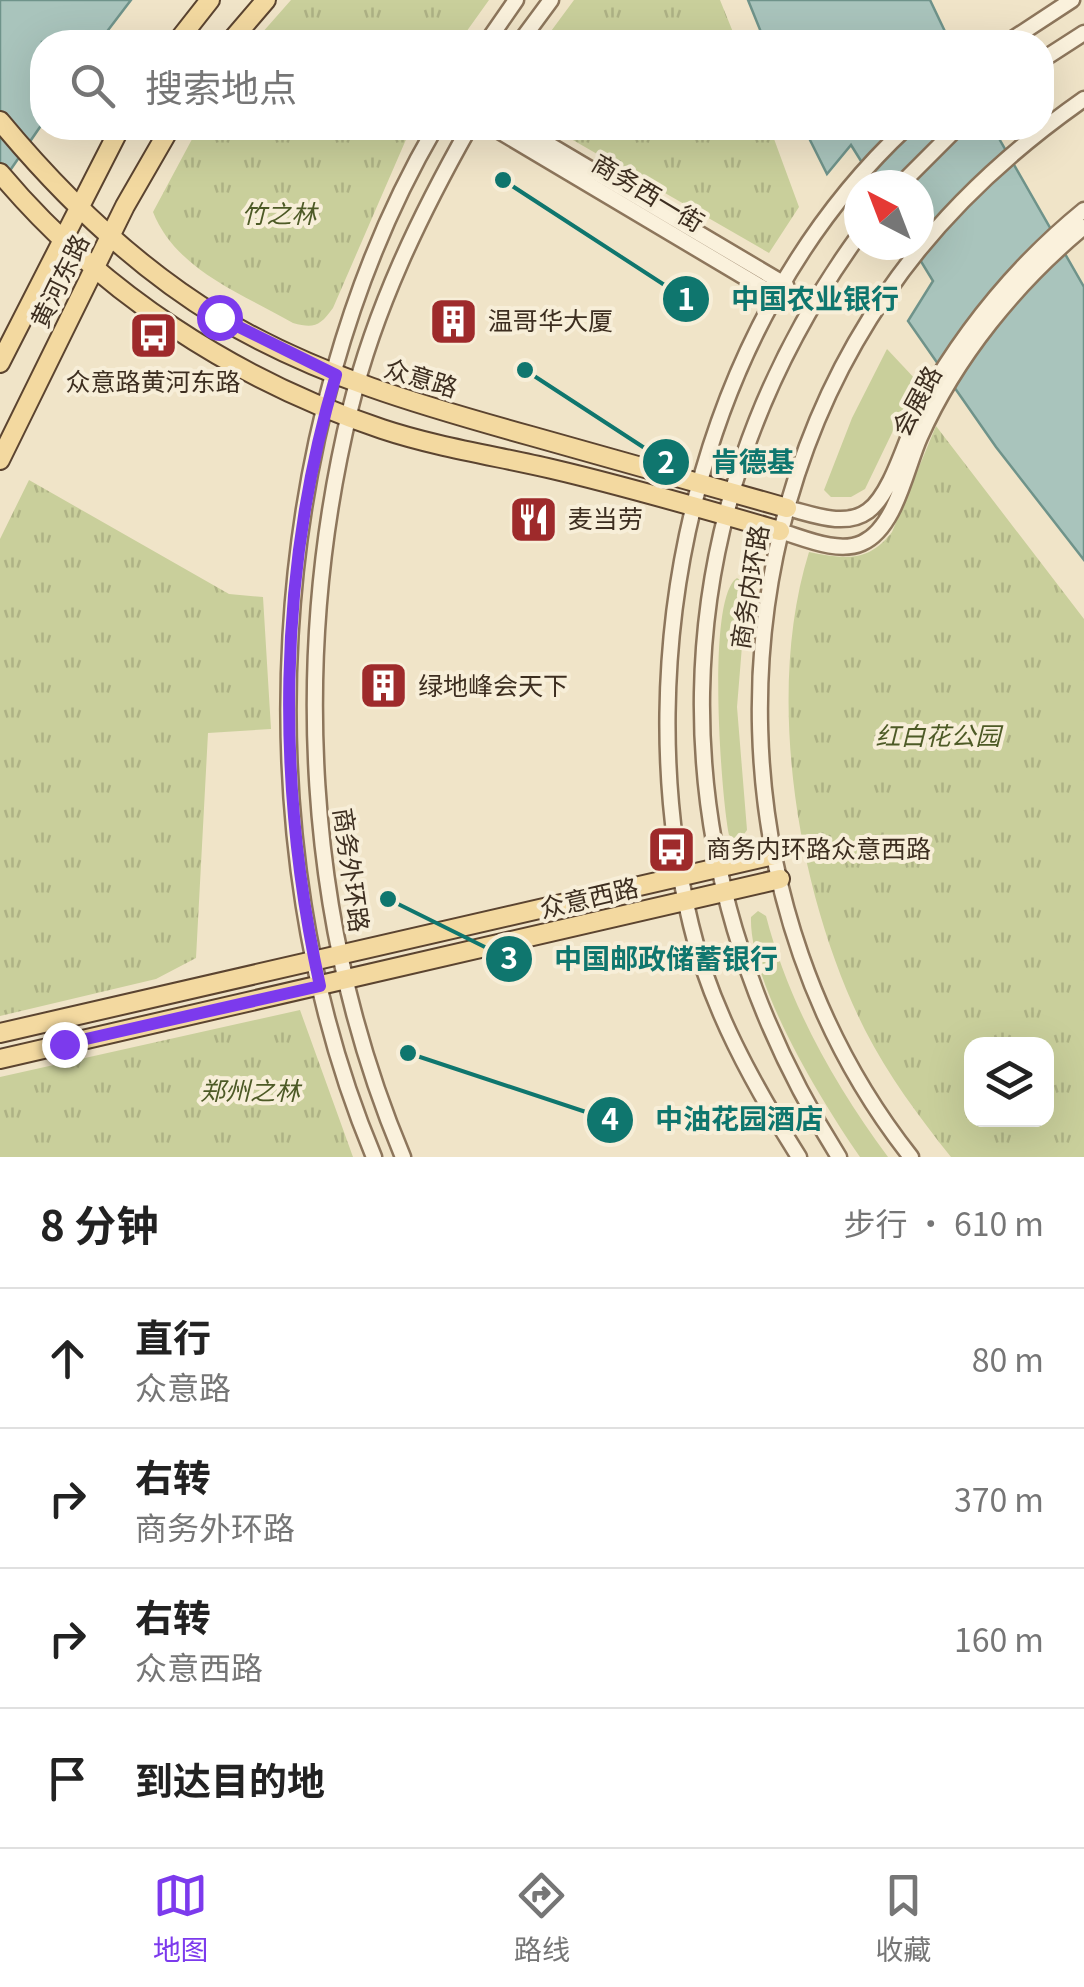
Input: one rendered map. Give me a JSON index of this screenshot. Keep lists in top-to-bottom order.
{
  "streets": {
    "main road": ["黄河东路", "众意路", "众意西路"],
    "street": [
      "商务西一街",
      "会展路",
      "商务内环路",
      "商务外环路"
    ]
  },
  "crossings": [
    ["黄河东路", "众意路"],
    ["众意路", "会展路"],
    ["众意路", "商务内环路"],
    ["众意路", "商务外环路"],
    ["会展路", "商务内环路"],
    ["商务内环路", "众意西路"],
    ["商务外环路", "众意西路"]
  ],
  "parks": ["竹之林", "红白花公园", "郑州之林"],
  "places": {
    "other": [
      "中国农业银行",
      "肯德基",
      "中国邮政储蓄银行",
      "中油花园酒店"
    ],
    "building": ["温哥华大厦", "绿地峰会天下"],
    "bus stop": ["众意路黄河东路", "商务内环路众意西路"],
    "restaurant": ["麦当劳"]
  },
  "north": "top left",
  "page": {
    "search": "搜索地点",
    "heading": ["8 分钟", "步行 · 610 m"],
    "list": [
      ["直行", "众意路", "80 m"],
      ["右转", "商务外环路", "370 m"],
      ["右转", "众意西路", "160 m"],
      "到达目的地"
    ],
    "nav": ["地图", "路线", "收藏"]
  }
}
